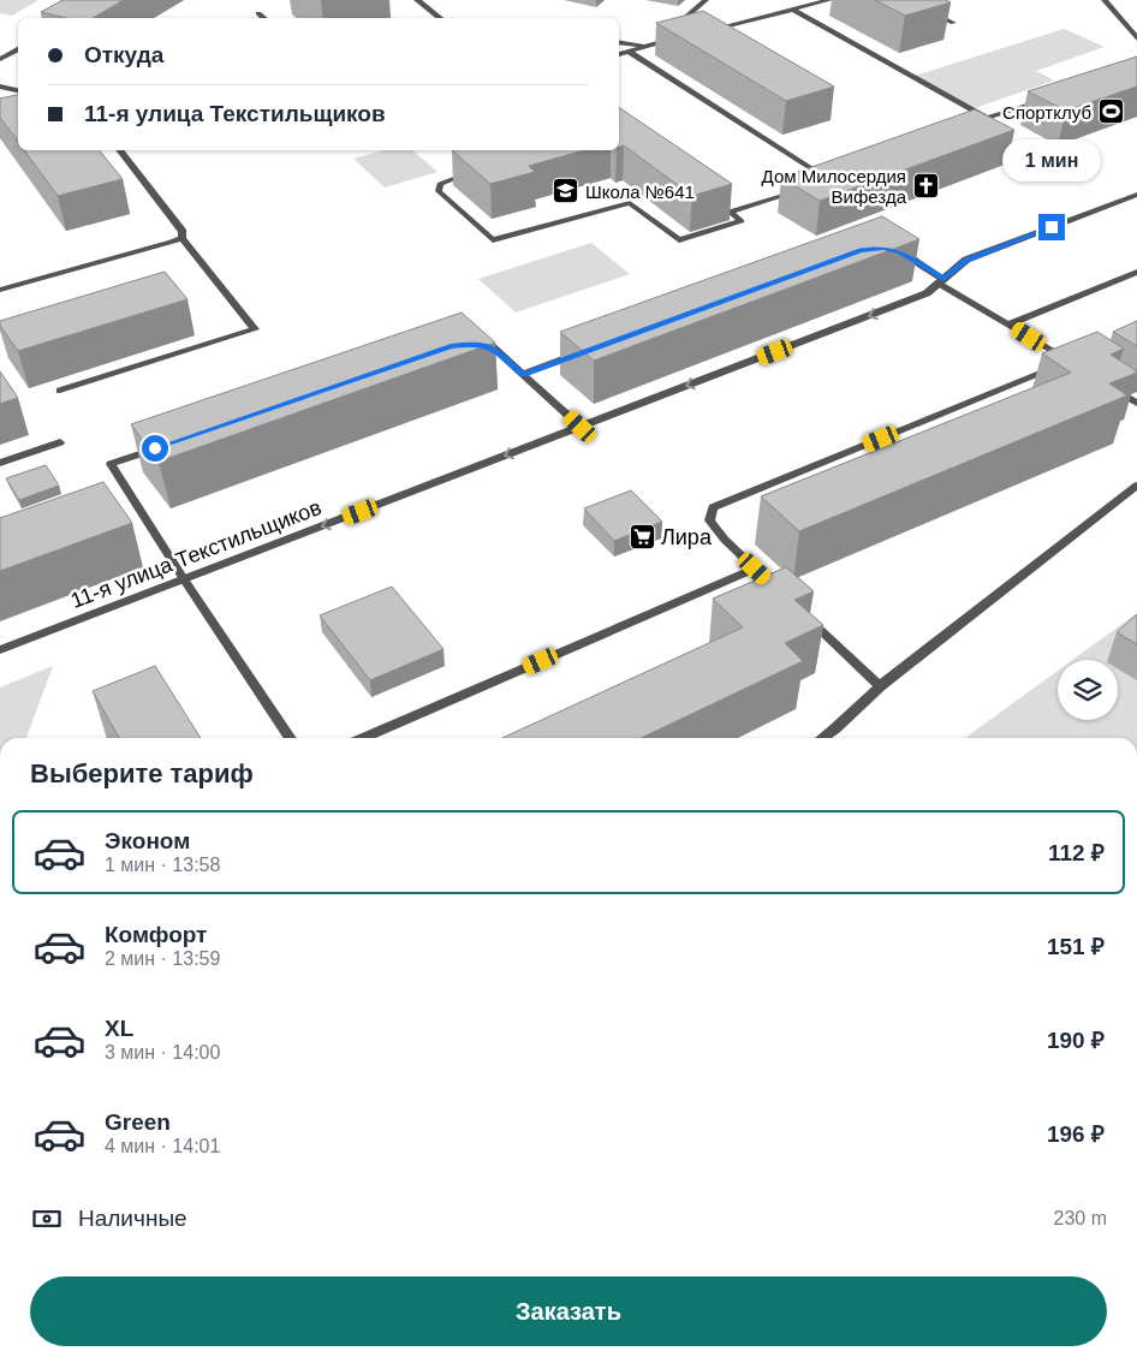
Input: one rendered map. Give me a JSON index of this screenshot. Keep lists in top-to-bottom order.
{
  "streets": {
    "street": ["11-я улица Текстильщиков"]
  },
  "one_way": ["11-я улица Текстильщиков"],
  "places": {
    "sports": ["Спортклуб"],
    "church": ["Дом Милосердия Вифезда"],
    "school or university": ["Школа №641"],
    "supermarket": ["Лира"]
  },
  "page": {
    "banner": ["Откуда", "11-я улица Текстильщиков"],
    "bubble": "1 мин",
    "heading": "Выберите тариф",
    "list": [
      {
        "name": "Эконом",
        "note": "1 мин · 13:58",
        "value": "112 ₽"
      },
      {
        "name": "Комфорт",
        "note": "2 мин · 13:59",
        "value": "151 ₽"
      },
      {
        "name": "XL",
        "note": "3 мин · 14:00",
        "value": "190 ₽"
      },
      {
        "name": "Green",
        "note": "4 мин · 14:01",
        "value": "196 ₽"
      }
    ],
    "pay": ["Наличные", "230 m"],
    "buttons": "Заказать"
  }
}
